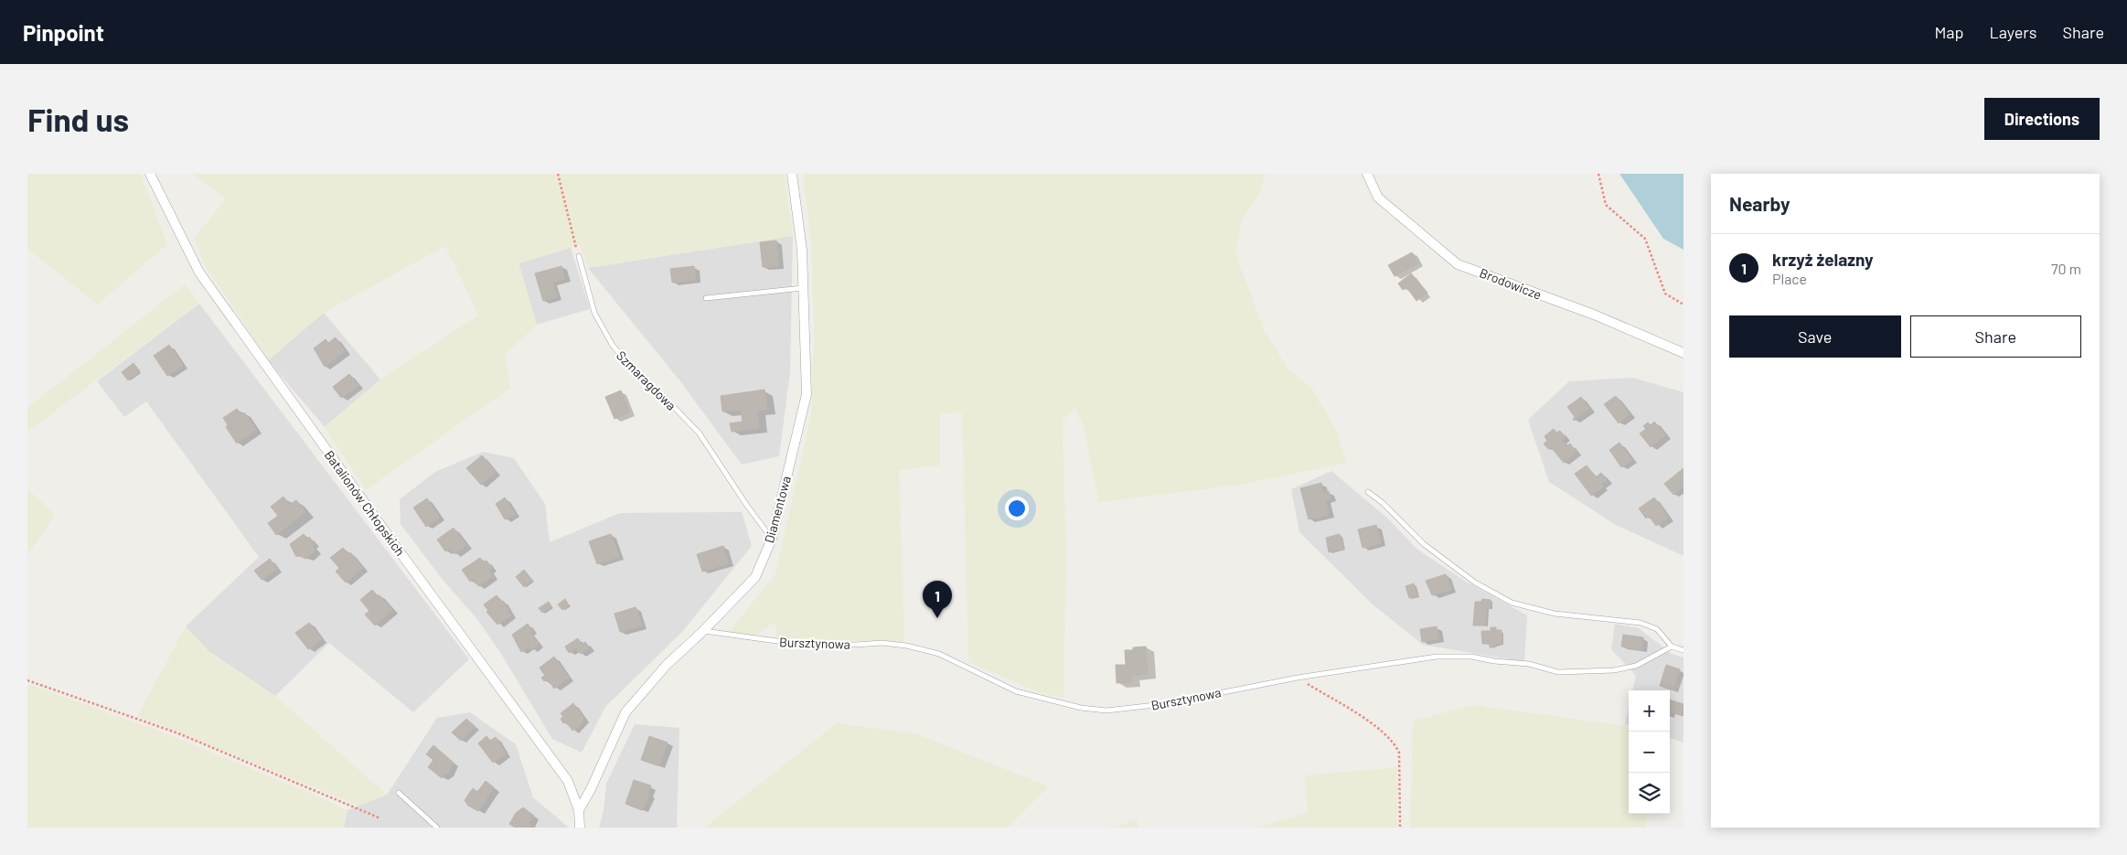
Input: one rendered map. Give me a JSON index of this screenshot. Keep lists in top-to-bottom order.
{
  "streets": {
    "street": ["Brodowicze", "Batalionów Chłopskich", "Diamentowa"],
    "lane": ["Szmaragdowa", "Bursztynowa"]
  },
  "crossings": [
    ["Szmaragdowa", "Diamentowa"],
    ["Batalionów Chłopskich", "Diamentowa"],
    ["Diamentowa", "Bursztynowa"]
  ],
  "page": {
    "header": "Pinpoint",
    "nav": ["Map", "Layers", "Share"],
    "buttons": [
      "Directions",
      ["Save", "Share"]
    ],
    "title": "Find us",
    "heading": "Nearby",
    "list": [
      {
        "mark": "1",
        "name": "krzyż żelazny",
        "note": "Place",
        "value": "70 m"
      }
    ],
    "pins": "1",
    "map_buttons": ["+", "−"]
  }
}
